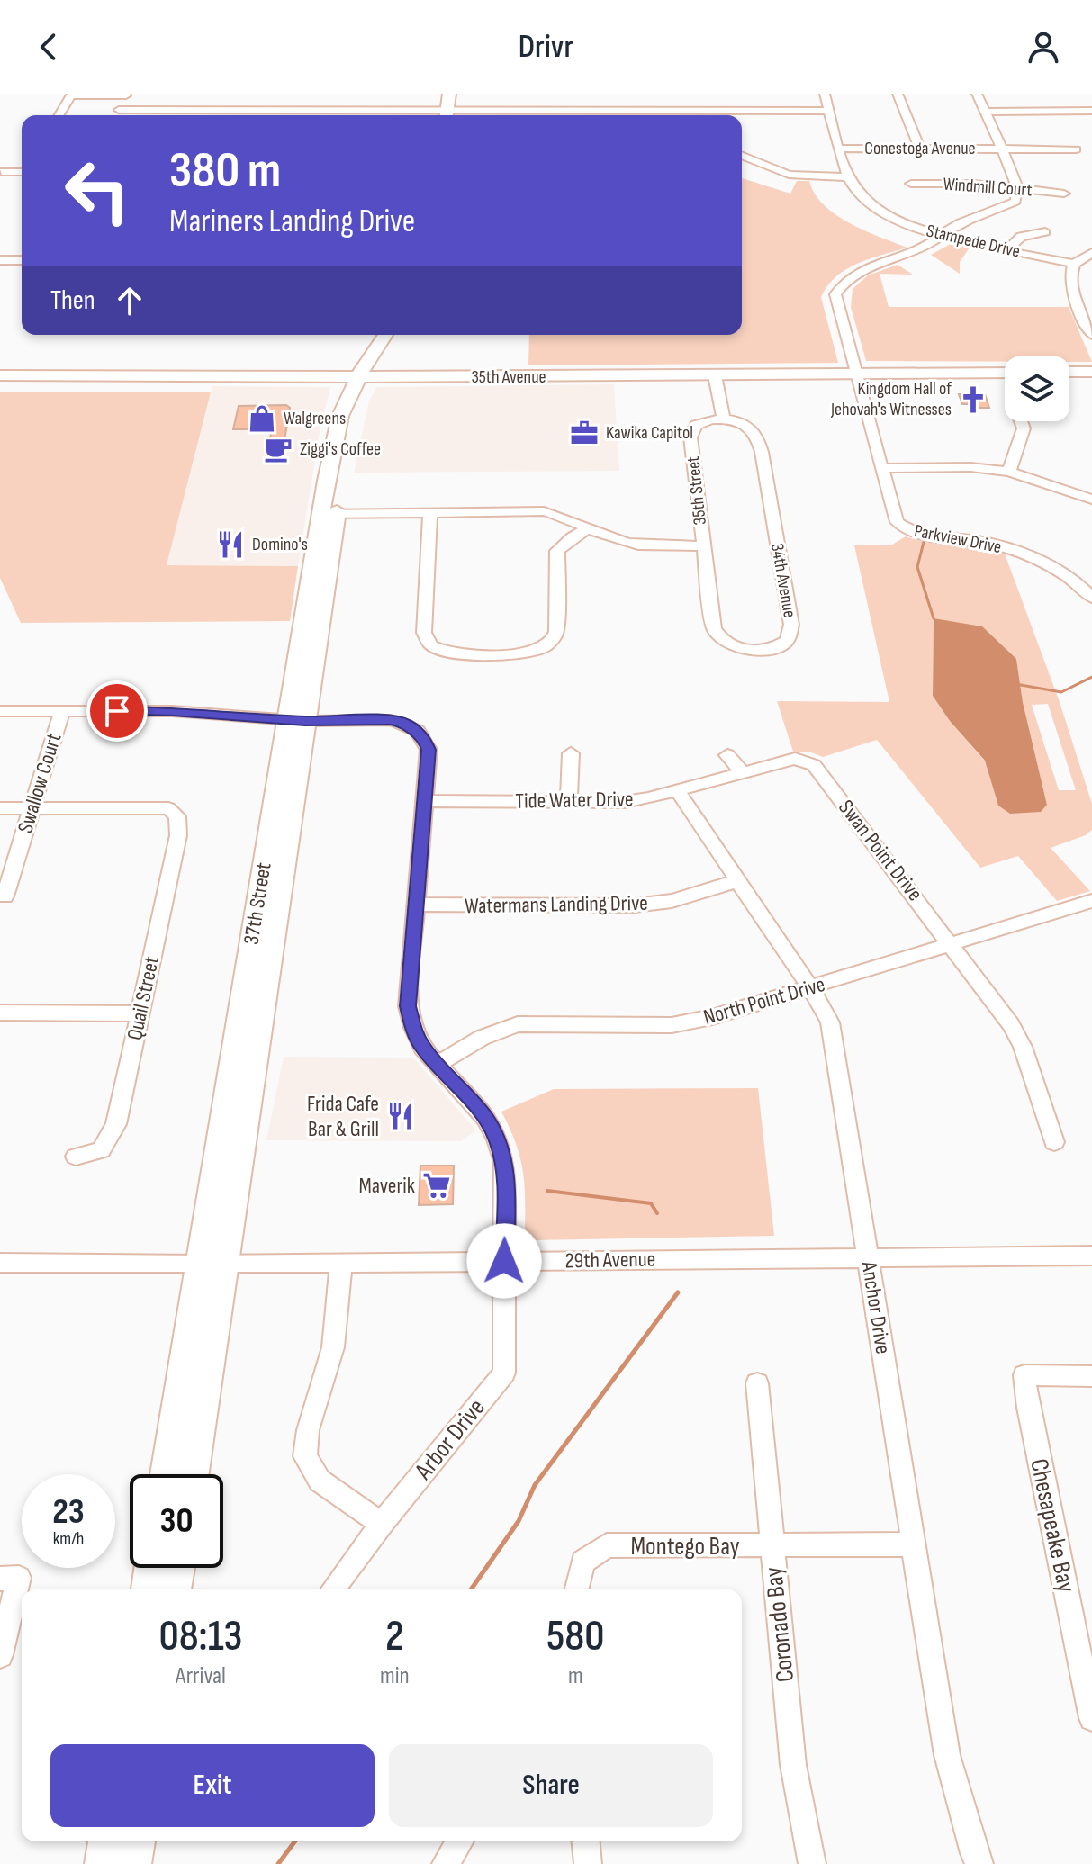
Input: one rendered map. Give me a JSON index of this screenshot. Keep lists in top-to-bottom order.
{
  "streets": {
    "main road": ["35th Avenue", "37th Street"],
    "street": [
      "Conestoga Avenue",
      "Windmill Court",
      "Stampede Drive",
      "35th Street",
      "Parkview Drive",
      "34th Avenue",
      "Swallow Court",
      "Tide Water Drive",
      "Swan Point Drive",
      "Watermans Landing Drive",
      "Quail Street",
      "North Point Drive",
      "29th Avenue",
      "Anchor Drive",
      "Arbor Drive",
      "Chesapeake Bay",
      "Montego Bay",
      "Coronado Bay"
    ]
  },
  "crossings": [
    ["Conestoga Avenue", "Stampede Drive"],
    ["35th Avenue", "37th Street"],
    ["35th Street", "34th Avenue"],
    ["Swallow Court", "Quail Street"],
    ["Swallow Court", "Arbor Drive"],
    ["Tide Water Drive", "Swan Point Drive"],
    ["Tide Water Drive", "Anchor Drive"],
    ["Tide Water Drive", "Arbor Drive"],
    ["Swan Point Drive", "North Point Drive"],
    ["37th Street", "29th Avenue"],
    ["37th Street", "Arbor Drive"],
    ["Watermans Landing Drive", "Anchor Drive"],
    ["Watermans Landing Drive", "Arbor Drive"],
    ["North Point Drive", "Anchor Drive"],
    ["North Point Drive", "Arbor Drive"],
    ["29th Avenue", "Anchor Drive"],
    ["29th Avenue", "Arbor Drive"],
    ["Anchor Drive", "Montego Bay"],
    ["Montego Bay", "Coronado Bay"]
  ],
  "places": {
    "church": ["Kingdom Hall of Jehovah's Witnesses"],
    "shop": ["Walgreens"],
    "office": ["Kawika Capitol"],
    "cafe": ["Ziggi's Coffee"],
    "restaurant": ["Domino's", "Frida Cafe Bar & Grill"],
    "supermarket": ["Maverik"]
  },
  "page": {
    "header": "Drivr",
    "turn": ["380 m", "Mariners Landing Drive"],
    "then": "Then",
    "speed": "23 km/h",
    "limit": "30",
    "eta": [
      "08:13",
      "Arrival",
      "2",
      "min",
      "580",
      "m"
    ],
    "buttons": ["Exit", "Share"]
  }
}
